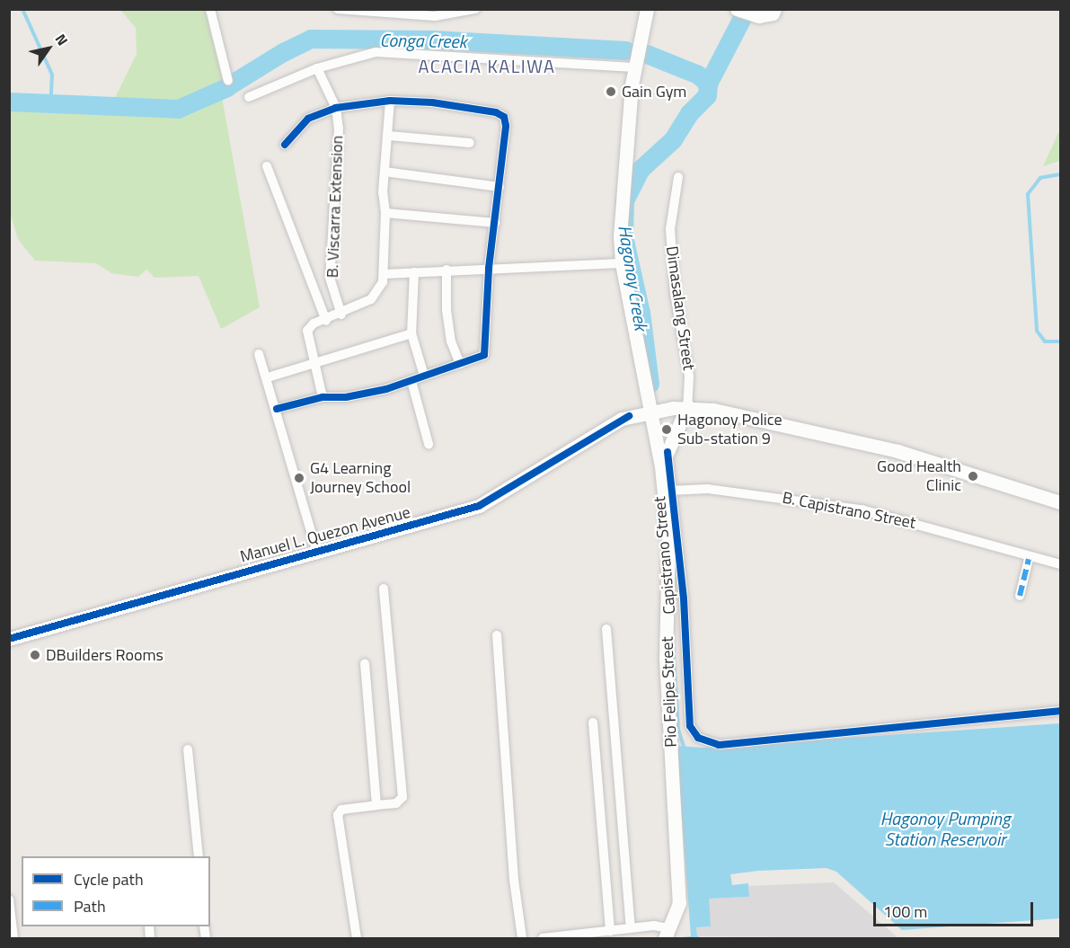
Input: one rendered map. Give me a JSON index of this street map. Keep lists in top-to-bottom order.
{
  "streets": {
    "main road": ["Manuel L. Quezon Avenue", "Pio Felipe Street"],
    "street": [
      "B. Viscarra Extension",
      "Dimasalang Street",
      "B. Capistrano Street",
      "Capistrano Street"
    ]
  },
  "crossings": [
    ["Dimasalang Street", "Manuel L. Quezon Avenue"],
    ["B. Capistrano Street", "Capistrano Street"],
    ["B. Capistrano Street", "Pio Felipe Street"],
    ["Manuel L. Quezon Avenue", "Pio Felipe Street"],
    ["Capistrano Street", "Pio Felipe Street"]
  ],
  "districts": ["ACACIA KALIWA"],
  "water": ["Conga Creek", "Hagonoy Creek", "Hagonoy Pumping Station Reservoir"],
  "places": [
    "Gain Gym",
    "Hagonoy Police Sub-station 9",
    "Good Health Clinic",
    "G4 Learning Journey School",
    "DBuilders Rooms"
  ],
  "legend": ["Cycle path", "Path"],
  "scale_bar": "100 m",
  "north": "top right"
}
